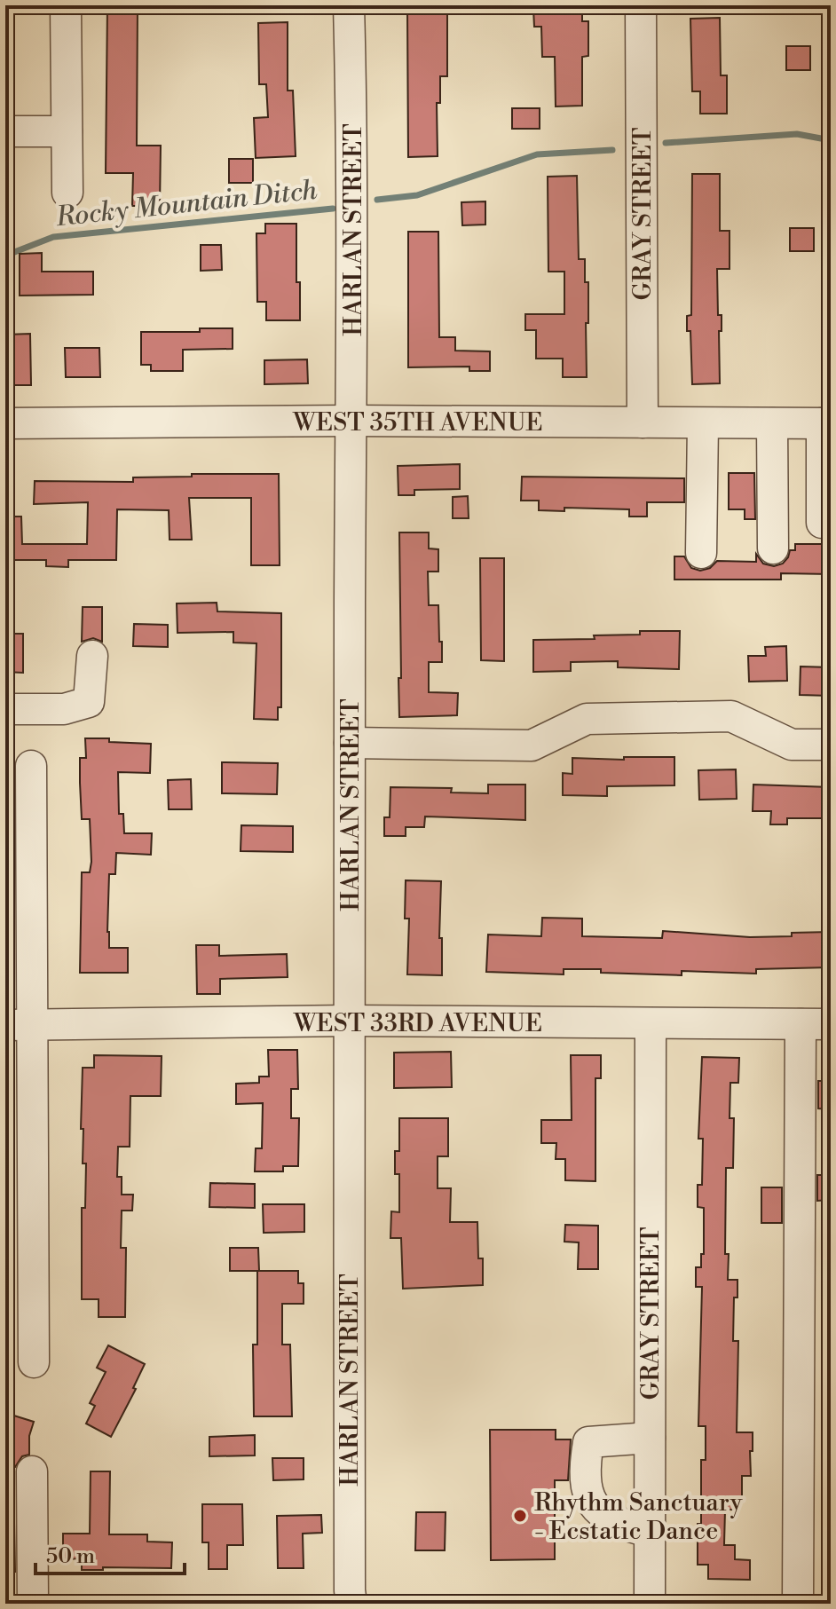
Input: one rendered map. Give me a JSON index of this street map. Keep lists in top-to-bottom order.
{
  "streets": {
    "street": [
      "GRAY STREET",
      "HARLAN STREET",
      "WEST 35TH AVENUE",
      "WEST 33RD AVENUE"
    ]
  },
  "crossings": [
    ["GRAY STREET", "WEST 35TH AVENUE"],
    ["GRAY STREET", "WEST 33RD AVENUE"],
    ["HARLAN STREET", "WEST 35TH AVENUE"],
    ["HARLAN STREET", "WEST 33RD AVENUE"]
  ],
  "water": ["Rocky Mountain Ditch"],
  "places": ["Rhythm Sanctuary - Ecstatic Dance"],
  "scale_bar": "50 m"
}
